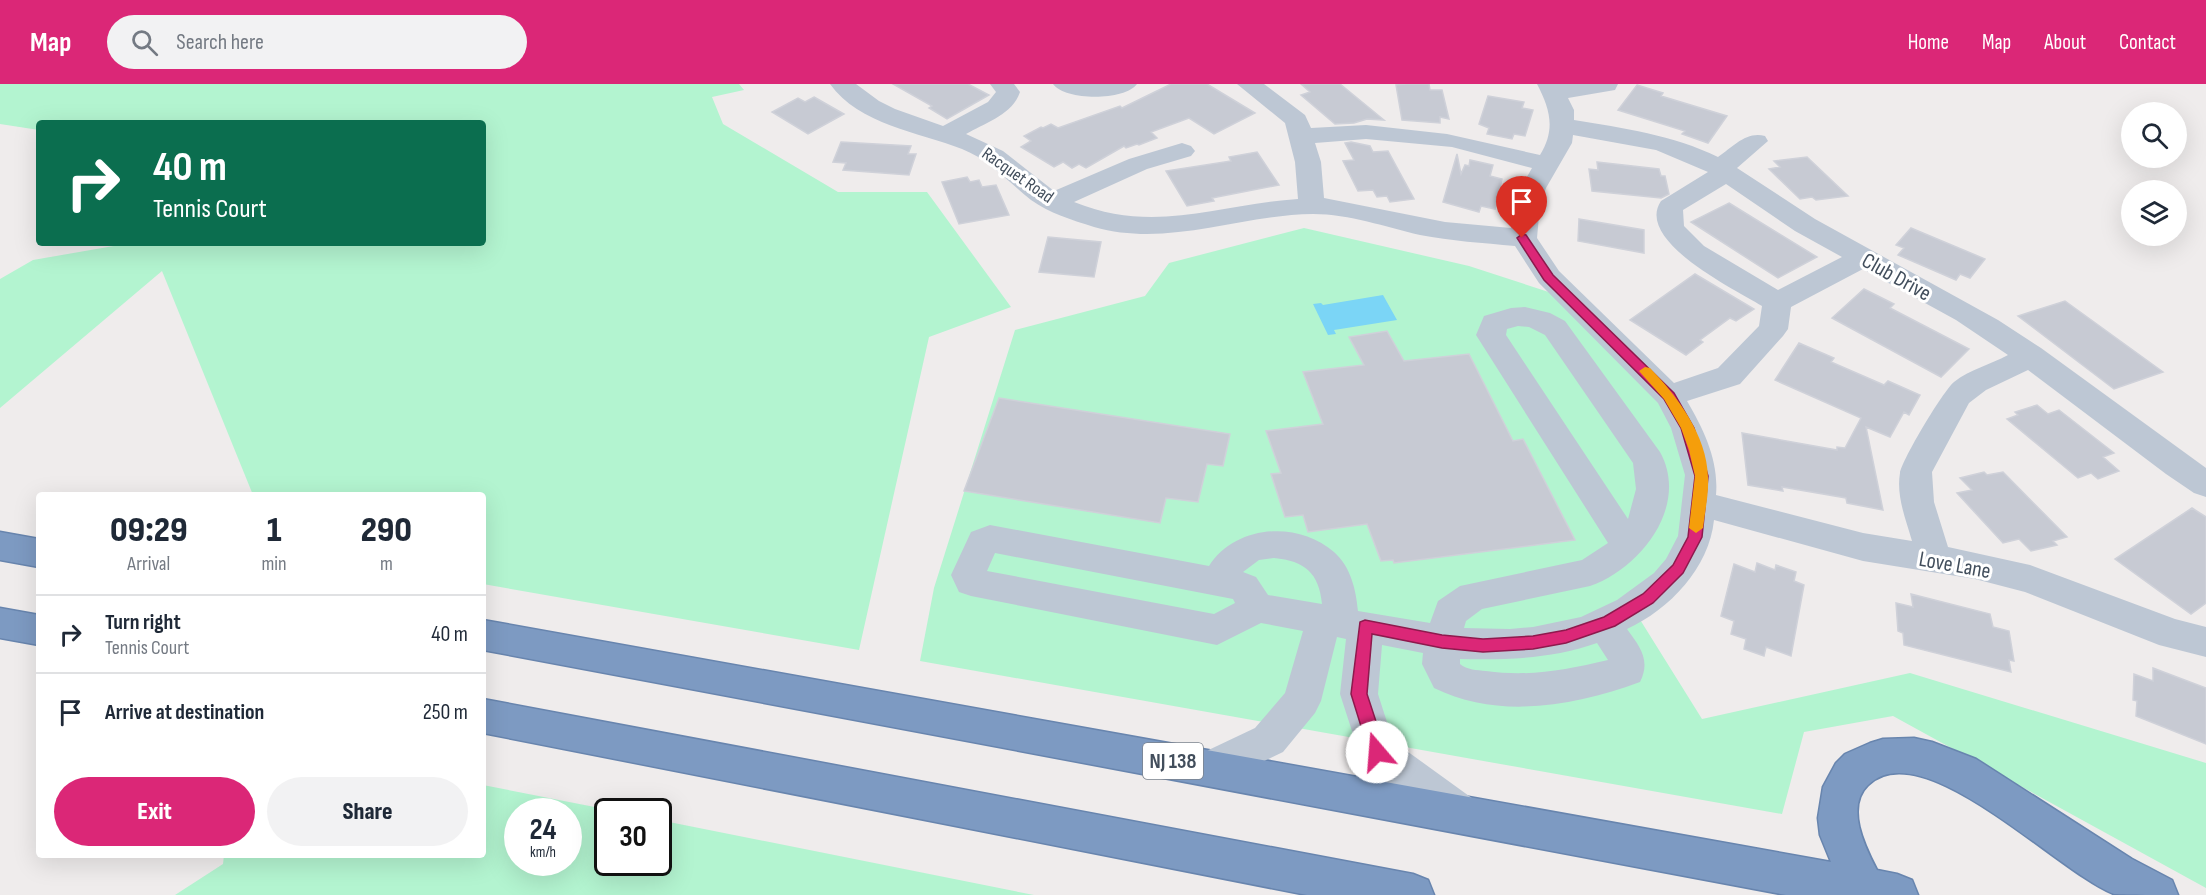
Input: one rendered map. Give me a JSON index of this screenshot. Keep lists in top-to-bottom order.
{
  "streets": {
    "highway": ["NJ 138"],
    "street": ["Racquet Road", "Club Drive", "Love Lane"]
  },
  "page": {
    "header": "Map",
    "search": "Search here",
    "nav": [
      "Home",
      "Map",
      "About",
      "Contact"
    ],
    "turn": ["40 m", "Tennis Court"],
    "eta": [
      "09:29",
      "Arrival",
      "1",
      "min",
      "290",
      "m"
    ],
    "list": [
      {
        "name": "Turn right",
        "note": "Tennis Court",
        "value": "40 m"
      },
      {
        "name": "Arrive at destination",
        "value": "250 m"
      }
    ],
    "buttons": ["Exit", "Share"],
    "speed": "24 km/h",
    "limit": "30"
  }
}
